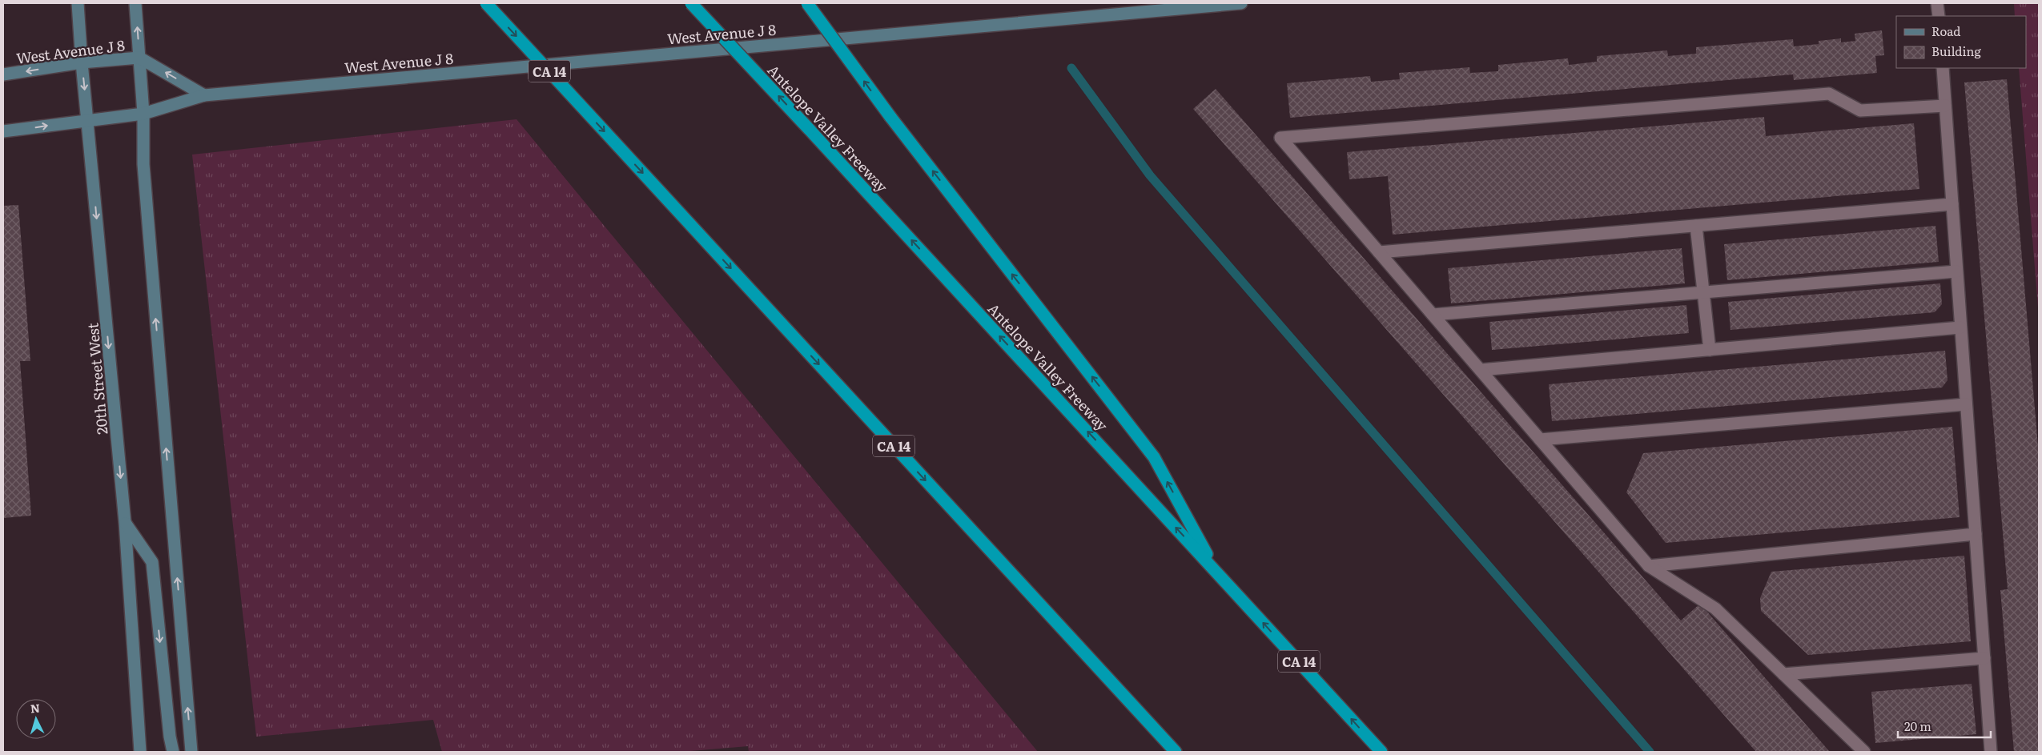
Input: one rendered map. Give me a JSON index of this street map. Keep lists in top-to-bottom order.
{
  "streets": {
    "highway": ["CA 14", "Antelope Valley Freeway"],
    "main road": ["West Avenue J 8", "20th Street West"]
  },
  "crossings": [
    ["West Avenue J 8", "20th Street West"]
  ],
  "legend": ["Road", "Building"],
  "scale_bar": "20 m",
  "north": "top"
}
